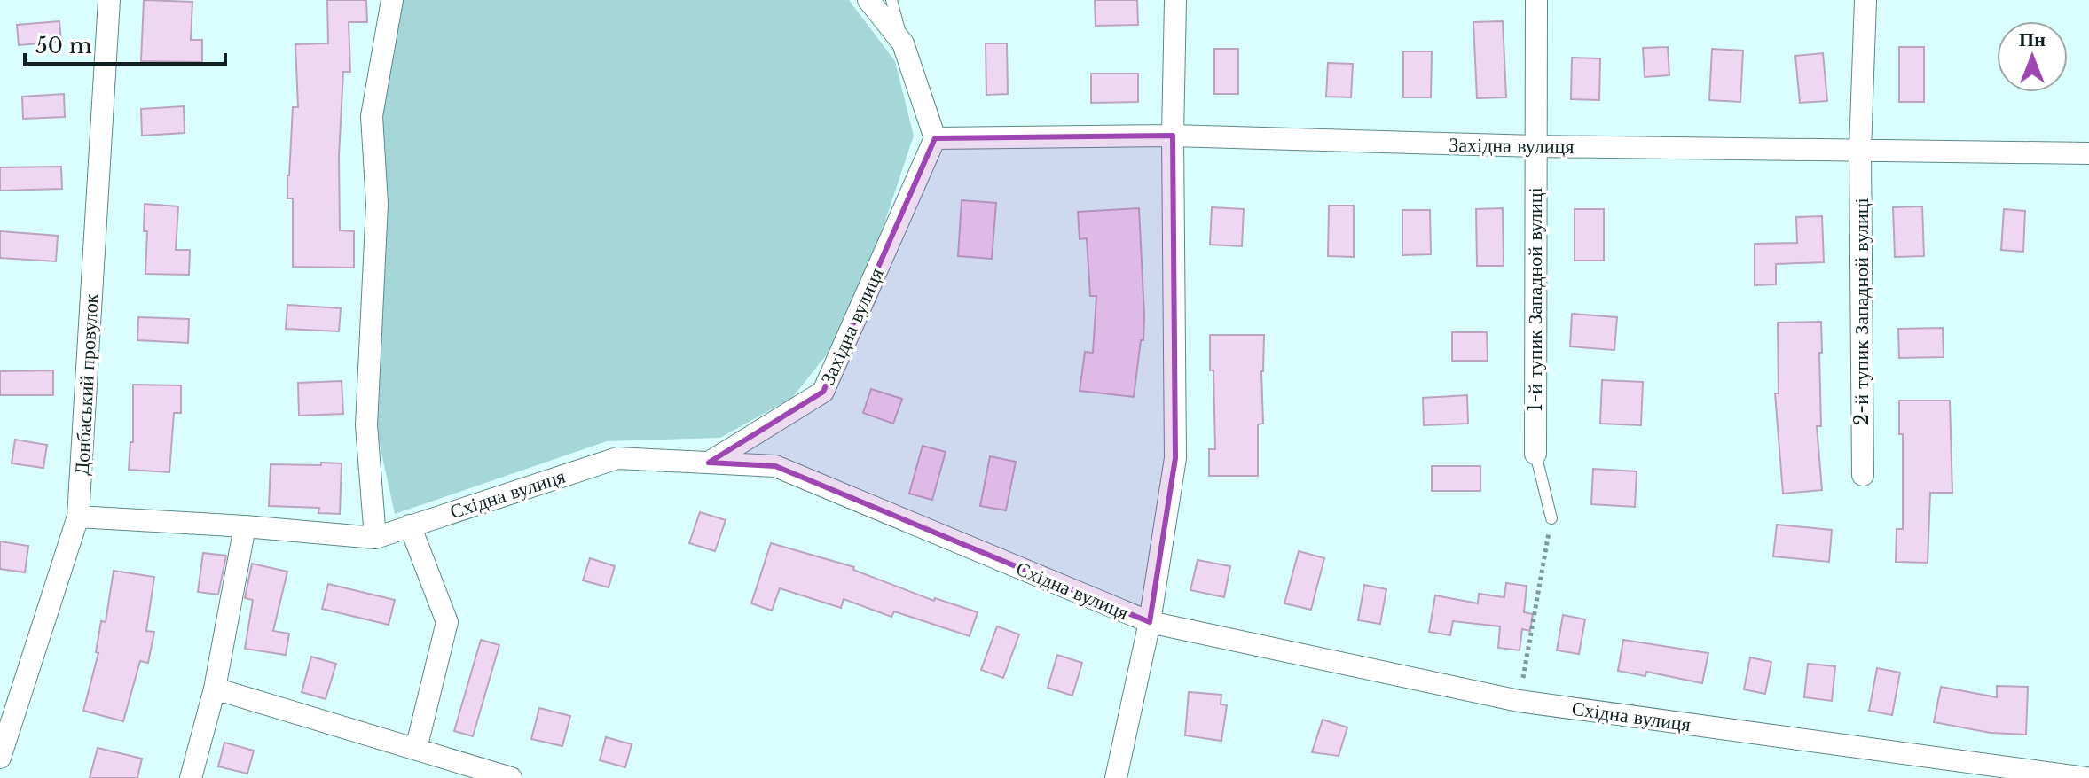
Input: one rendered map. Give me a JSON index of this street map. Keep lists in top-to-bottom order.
{
  "streets": {
    "street": [
      "Західна вулиця",
      "1-й тупик Западной вулиці",
      "2-й тупик Западной вулиці",
      "Донбаський провулок",
      "Східна вулиця"
    ]
  },
  "crossings": [
    ["Західна вулиця", "1-й тупик Западной вулиці"],
    ["Західна вулиця", "2-й тупик Западной вулиці"],
    ["Західна вулиця", "Східна вулиця"],
    ["Донбаський провулок", "Східна вулиця"]
  ],
  "scale_bar": "50 m",
  "north": "top"
}
